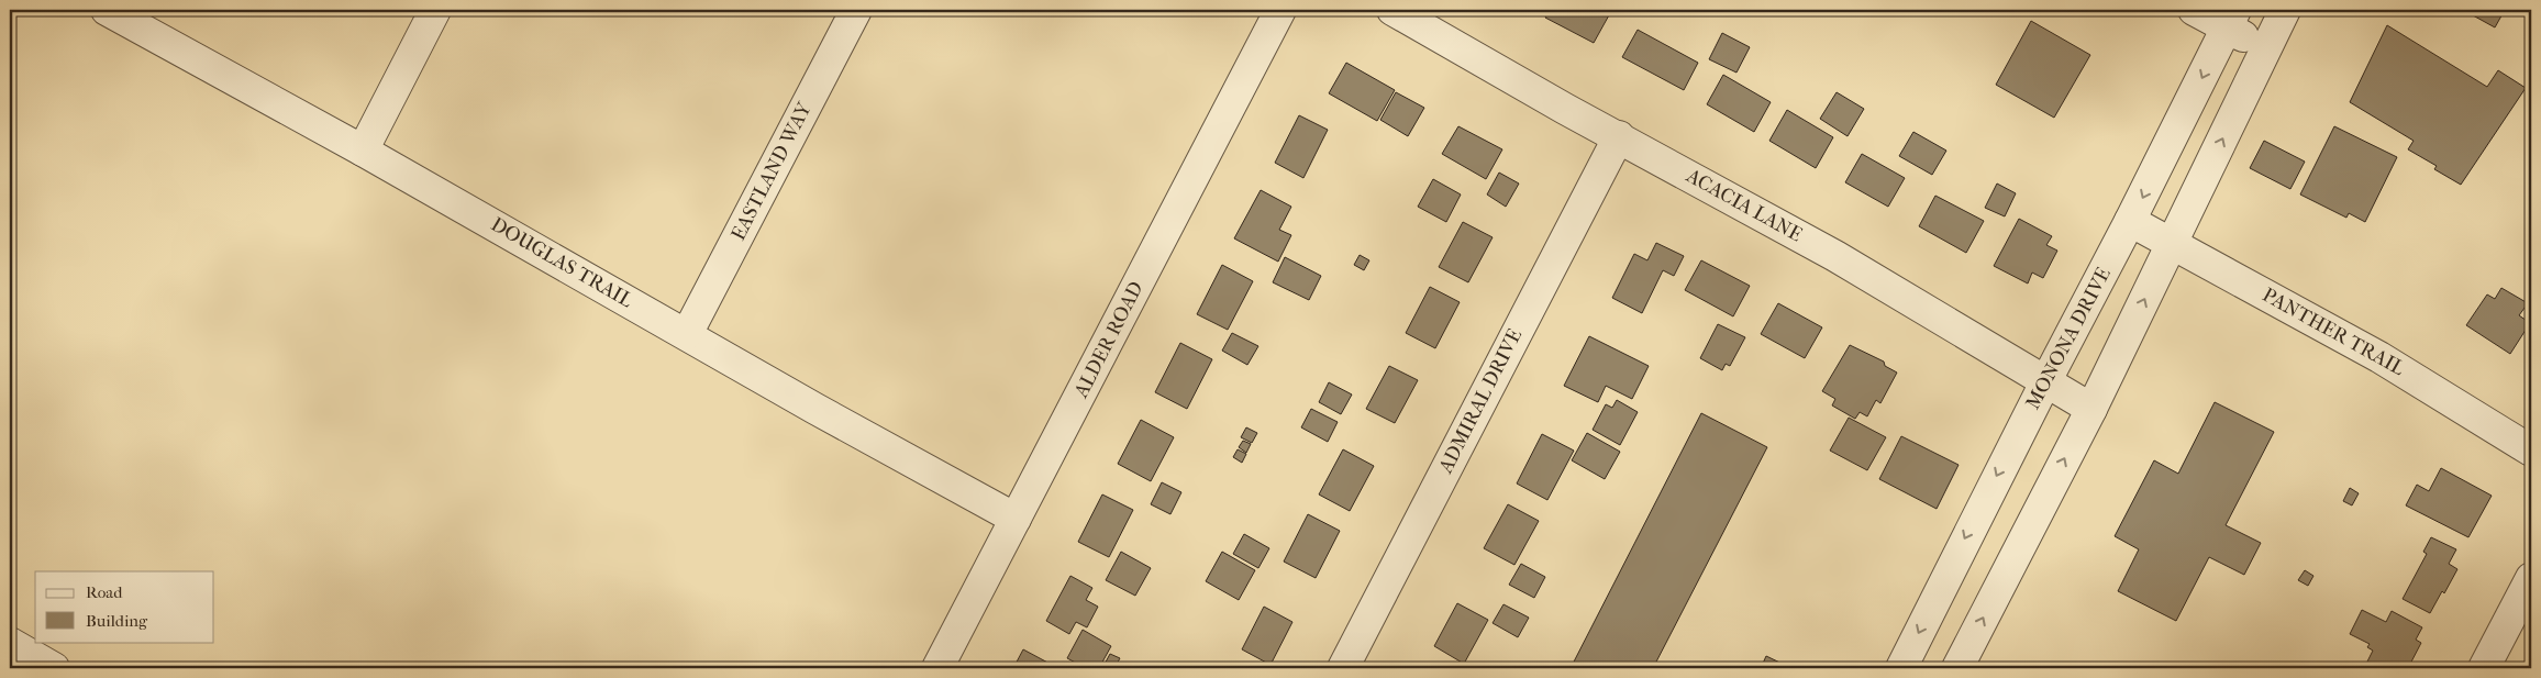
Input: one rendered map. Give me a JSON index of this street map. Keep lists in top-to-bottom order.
{
  "streets": {
    "street": [
      "EASTLAND WAY",
      "ACACIA LANE",
      "DOUGLAS TRAIL",
      "PANTHER TRAIL",
      "MONONA DRIVE",
      "ALDER ROAD",
      "ADMIRAL DRIVE"
    ]
  },
  "crossings": [
    ["EASTLAND WAY", "DOUGLAS TRAIL"],
    ["ACACIA LANE", "MONONA DRIVE"],
    ["ACACIA LANE", "ADMIRAL DRIVE"],
    ["DOUGLAS TRAIL", "ALDER ROAD"],
    ["PANTHER TRAIL", "MONONA DRIVE"]
  ],
  "legend": ["Road", "Building"]
}
